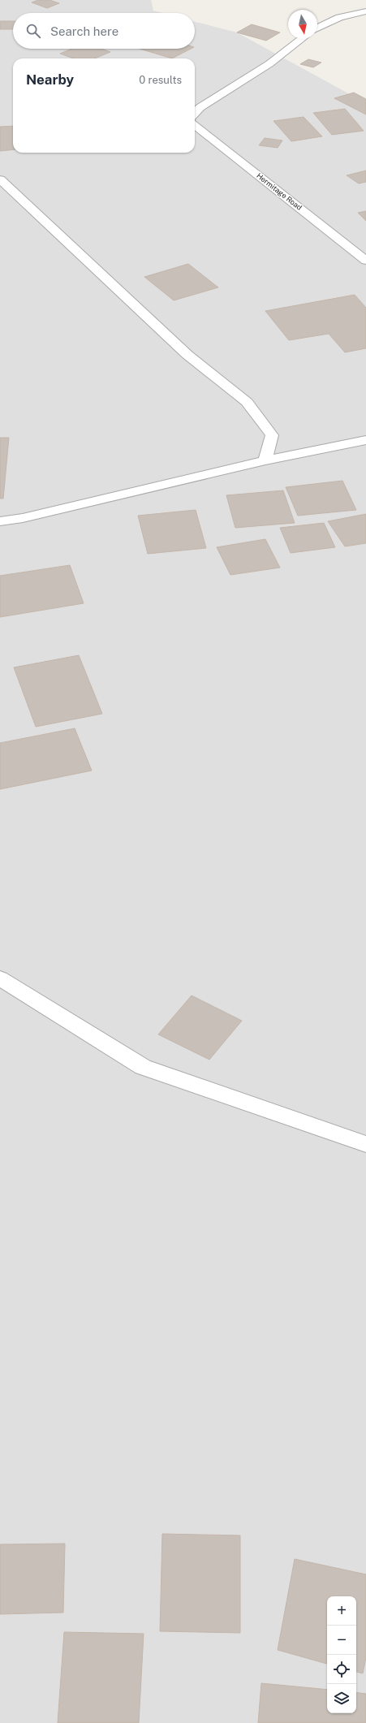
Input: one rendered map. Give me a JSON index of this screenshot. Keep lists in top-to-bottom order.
{
  "streets": {
    "street": ["Hermitage Road"]
  },
  "north": "bottom",
  "page": {
    "search": "Search here",
    "heading": ["Nearby", "0 results"],
    "map_buttons": ["+", "−"]
  }
}
